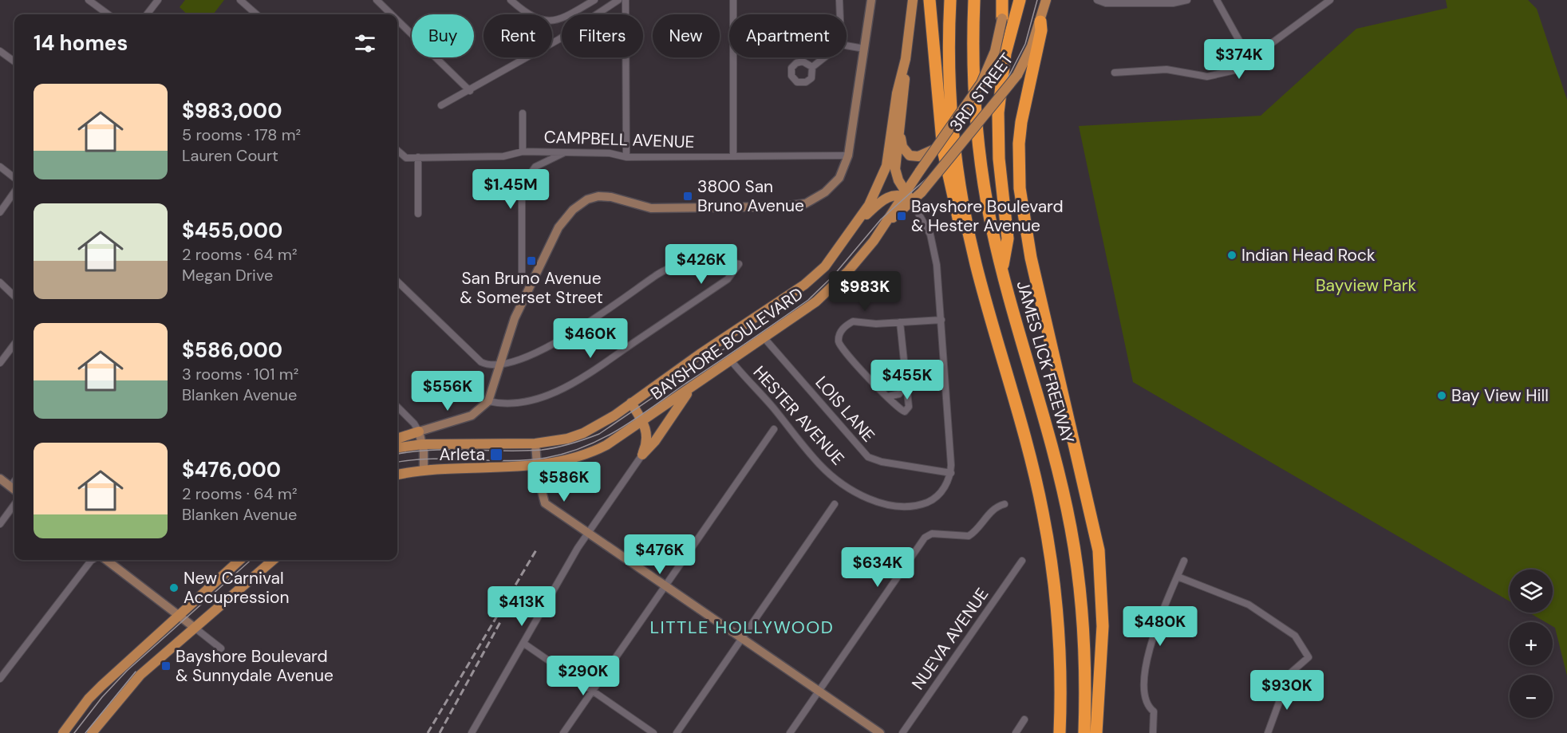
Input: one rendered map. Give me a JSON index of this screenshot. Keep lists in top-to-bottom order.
{
  "streets": {
    "highway": ["JAMES LICK FREEWAY"],
    "main road": ["3RD STREET", "BAYSHORE BOULEVARD"],
    "street": [
      "CAMPBELL AVENUE",
      "LOIS LANE",
      "HESTER AVENUE",
      "NUEVA AVENUE"
    ]
  },
  "crossings": [
    ["3RD STREET", "BAYSHORE BOULEVARD"],
    ["BAYSHORE BOULEVARD", "LOIS LANE"],
    ["BAYSHORE BOULEVARD", "HESTER AVENUE"],
    ["LOIS LANE", "HESTER AVENUE"]
  ],
  "districts": ["LITTLE HOLLYWOOD"],
  "parks": ["Bayview Park"],
  "places": {
    "transit": [
      "3800 San Bruno Avenue",
      "Bayshore Boulevard & Hester Avenue",
      "San Bruno Avenue & Somerset Street",
      "Arleta",
      "Bayshore Boulevard & Sunnydale Avenue"
    ],
    "other": ["Indian Head Rock", "Bay View Hill", "New Carnival Accupression"]
  },
  "page": {
    "chip": [
      "Buy",
      "Rent",
      "Filters",
      "New",
      "Apartment"
    ],
    "heading": "14 homes",
    "price": [
      "$374K",
      "$1.45M",
      "$426K",
      "$983K",
      "$460K",
      "$455K",
      "$556K",
      "$586K",
      "$476K",
      "$634K",
      "$413K",
      "$480K",
      "$290K",
      "$930K"
    ],
    "list": [
      {
        "name": "$983,000",
        "note": "5 rooms · 178 m² · Lauren Court"
      },
      {
        "name": "$455,000",
        "note": "2 rooms · 64 m² · Megan Drive"
      },
      {
        "name": "$586,000",
        "note": "3 rooms · 101 m² · Blanken Avenue"
      },
      {
        "name": "$476,000",
        "note": "2 rooms · 64 m² · Blanken Avenue"
      }
    ],
    "map_buttons": ["+", "−"]
  }
}
